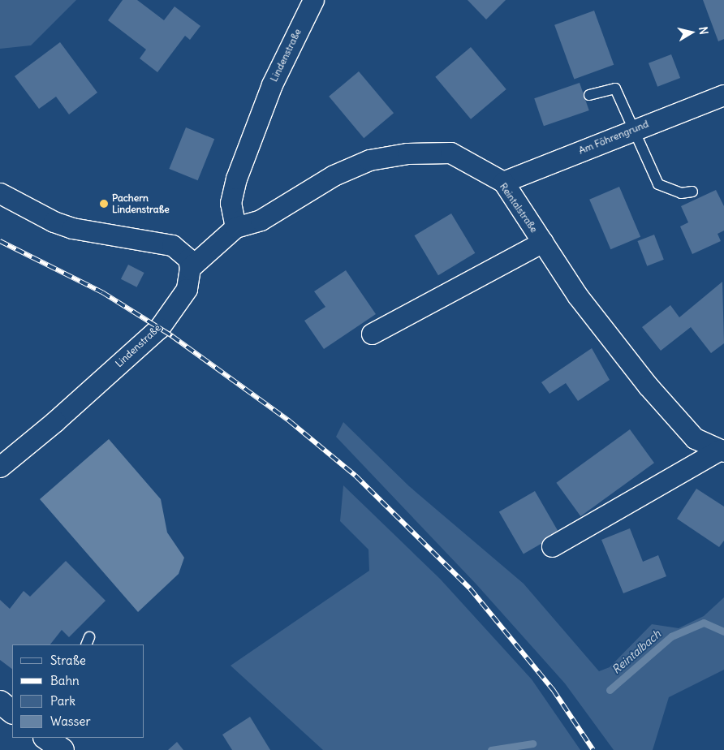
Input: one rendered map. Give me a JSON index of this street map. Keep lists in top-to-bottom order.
{
  "streets": {
    "street": ["Lindenstraße", "Am Föhrengrund", "Reintalstraße"]
  },
  "crossings": [
    ["Lindenstraße", "Reintalstraße"],
    ["Am Föhrengrund", "Reintalstraße"]
  ],
  "water": ["Reintalbach"],
  "places": ["Pachern Lindenstraße"],
  "legend": [
    "Straße",
    "Bahn",
    "Park",
    "Wasser"
  ],
  "north": "right"
}
